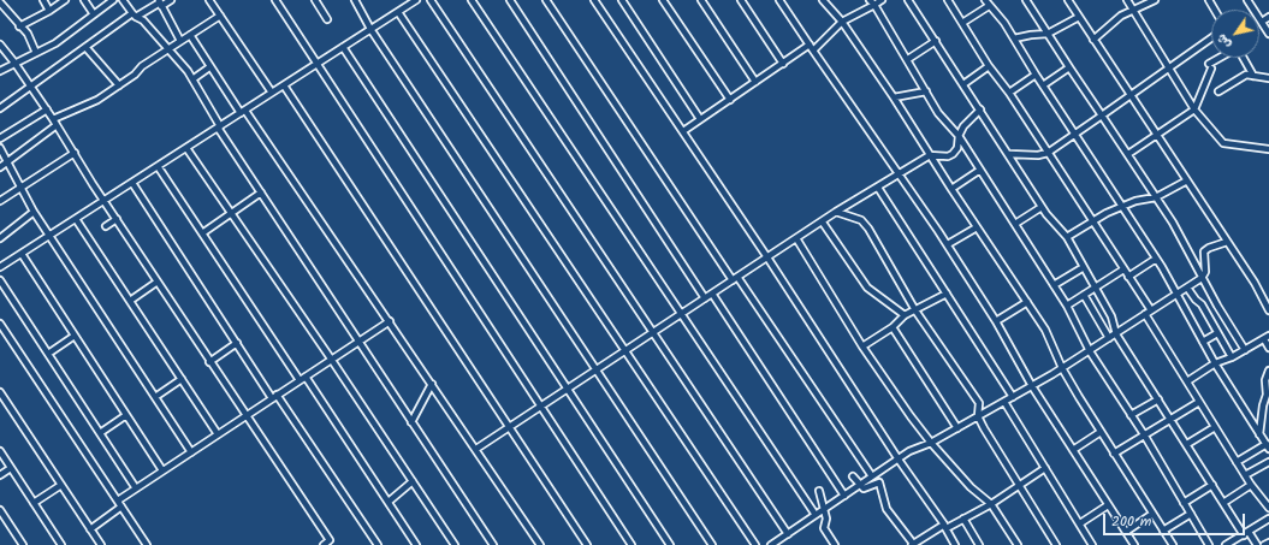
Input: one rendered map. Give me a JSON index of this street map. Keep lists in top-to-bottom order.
{
  "scale_bar": "200 m",
  "north": "bottom left"
}
